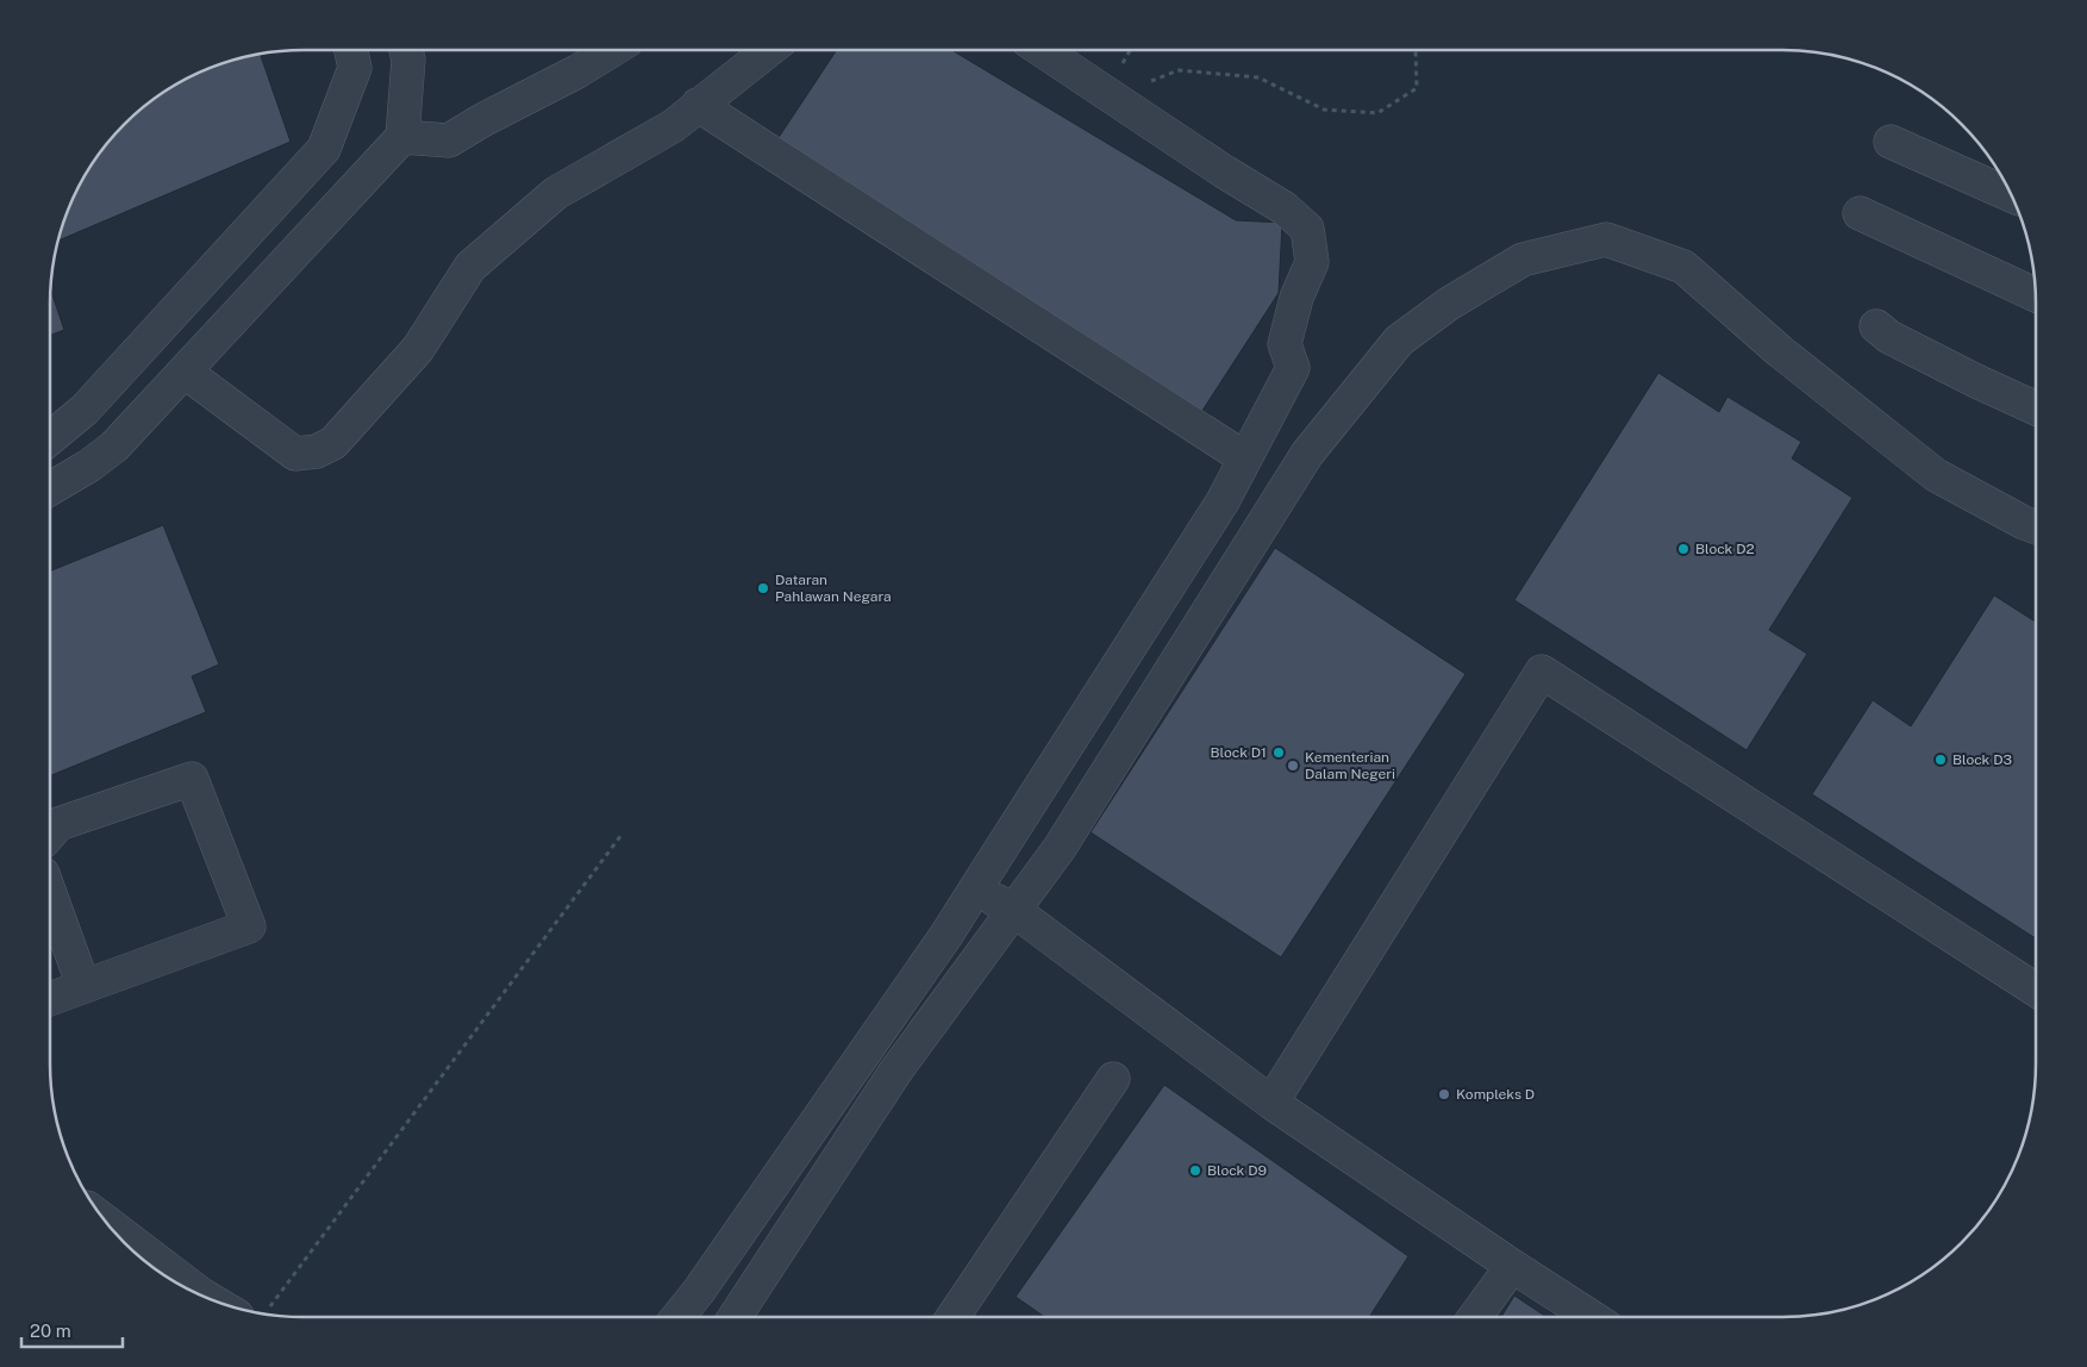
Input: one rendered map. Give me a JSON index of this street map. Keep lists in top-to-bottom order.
{
  "places": [
    "Block D2",
    "Dataran Pahlawan Negara",
    "Block D1",
    "Block D3",
    "Kementerian Dalam Negeri",
    "Kompleks D",
    "Block D9"
  ],
  "scale_bar": "20 m"
}
